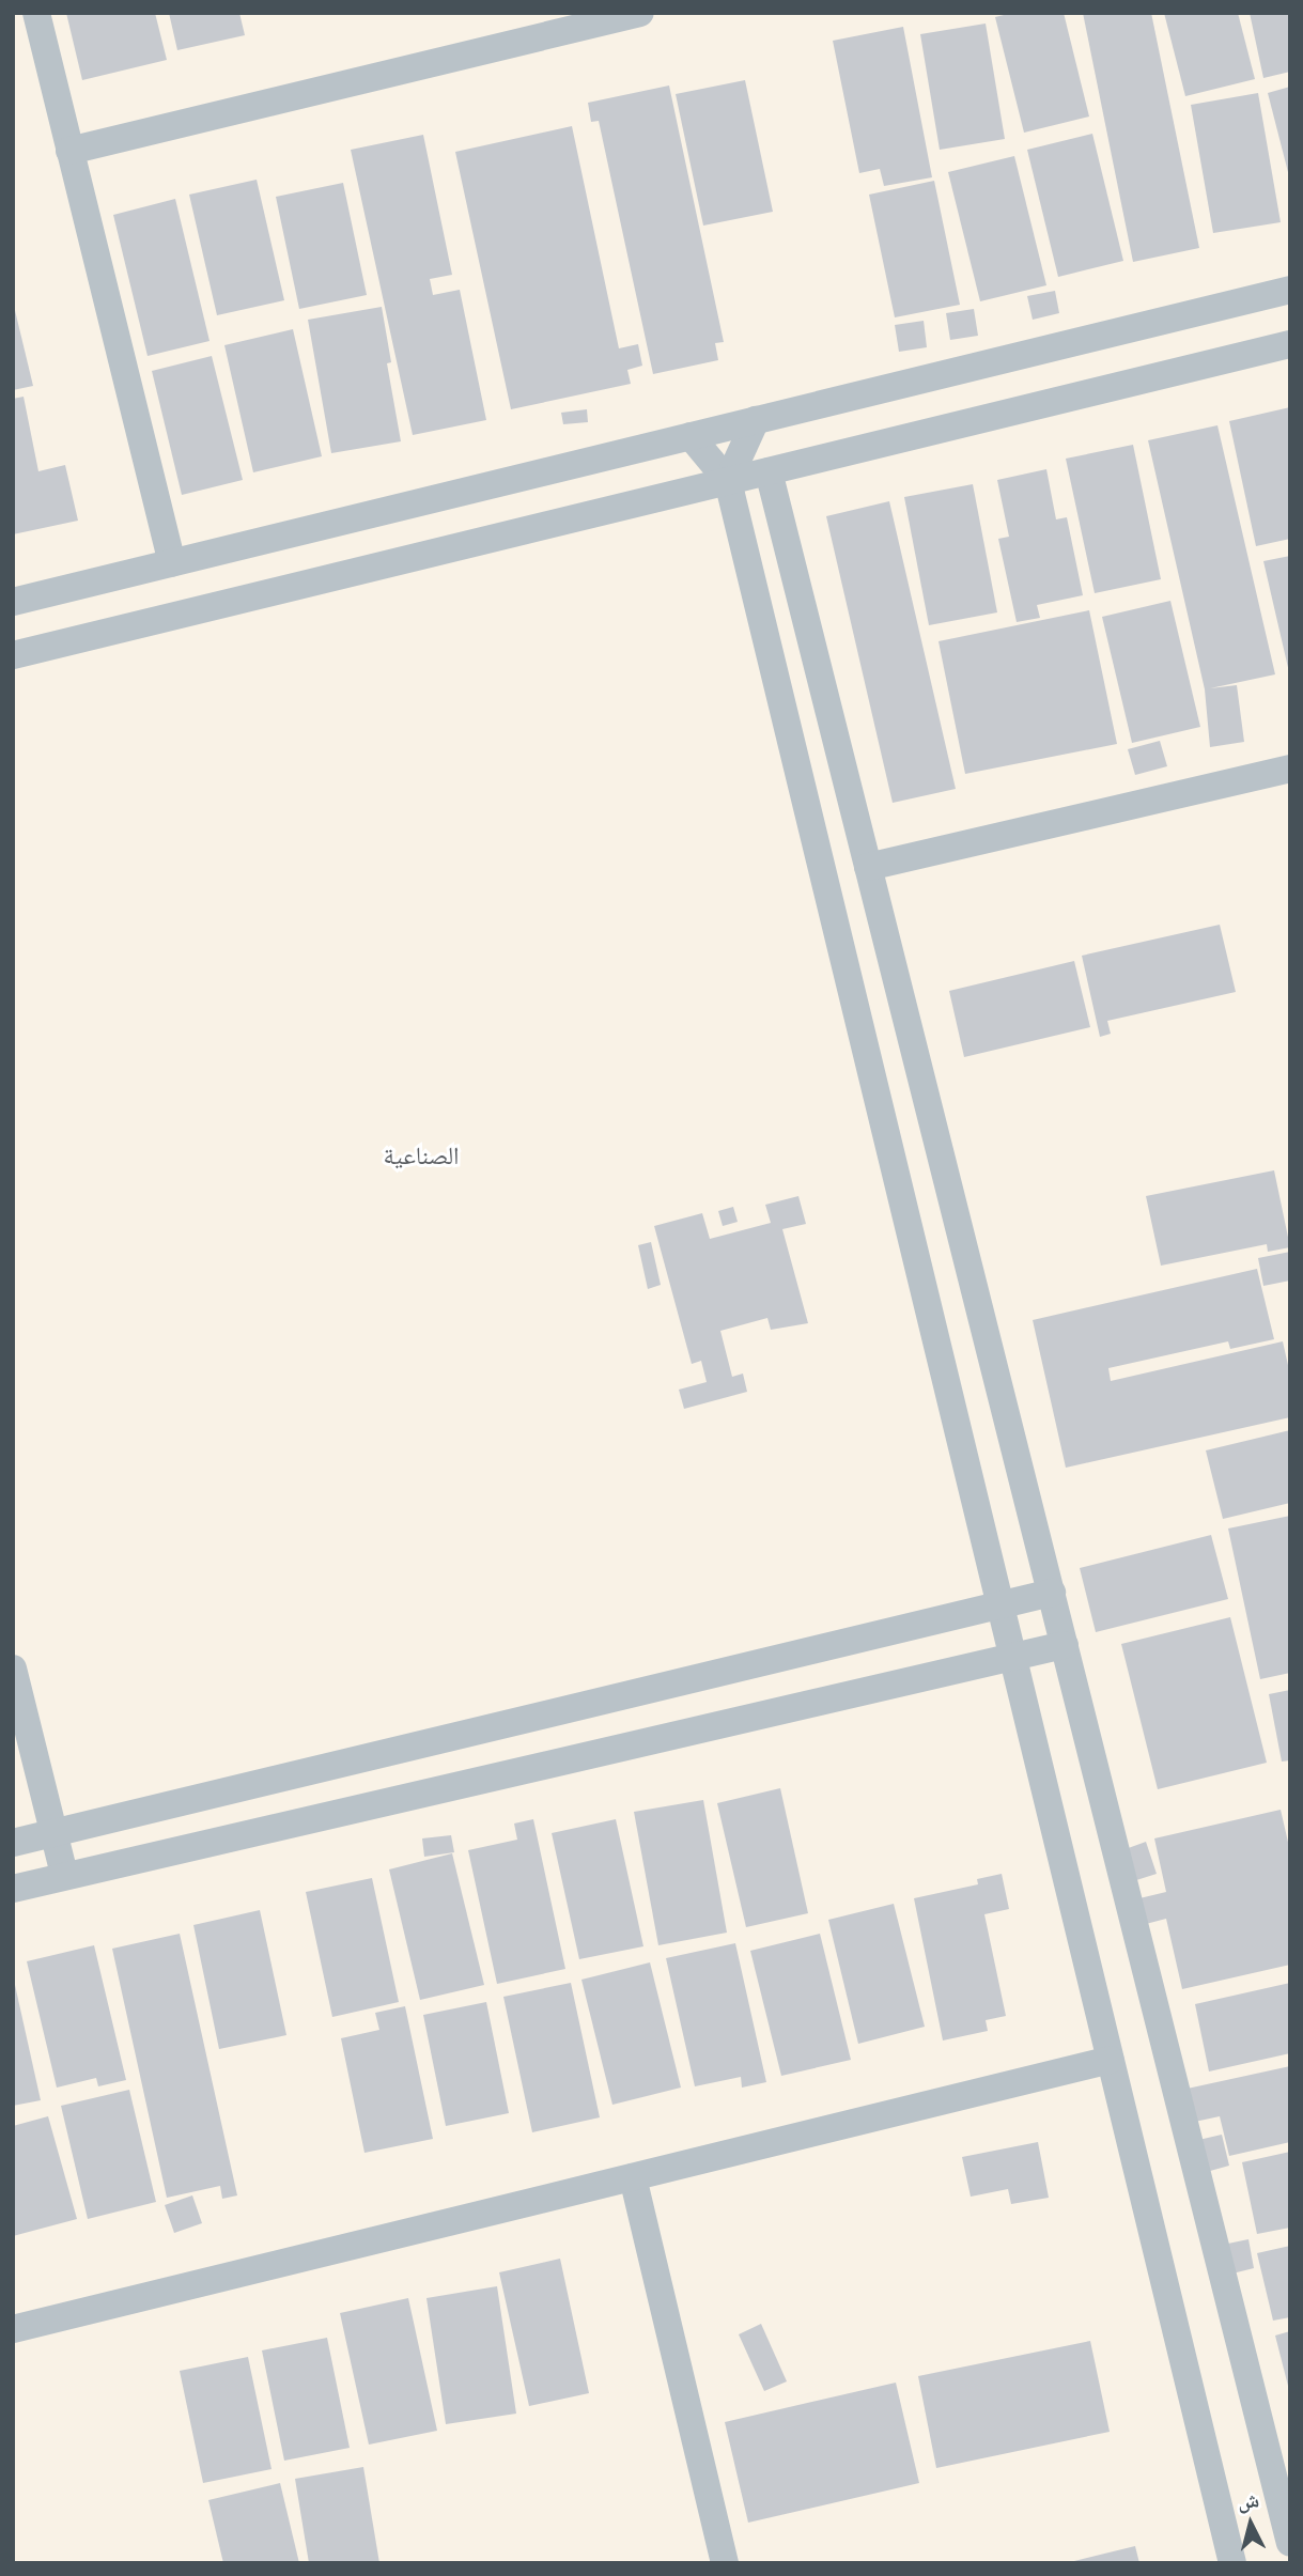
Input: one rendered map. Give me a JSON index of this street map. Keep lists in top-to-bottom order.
{
  "districts": ["الصناعية"],
  "north": "top"
}
